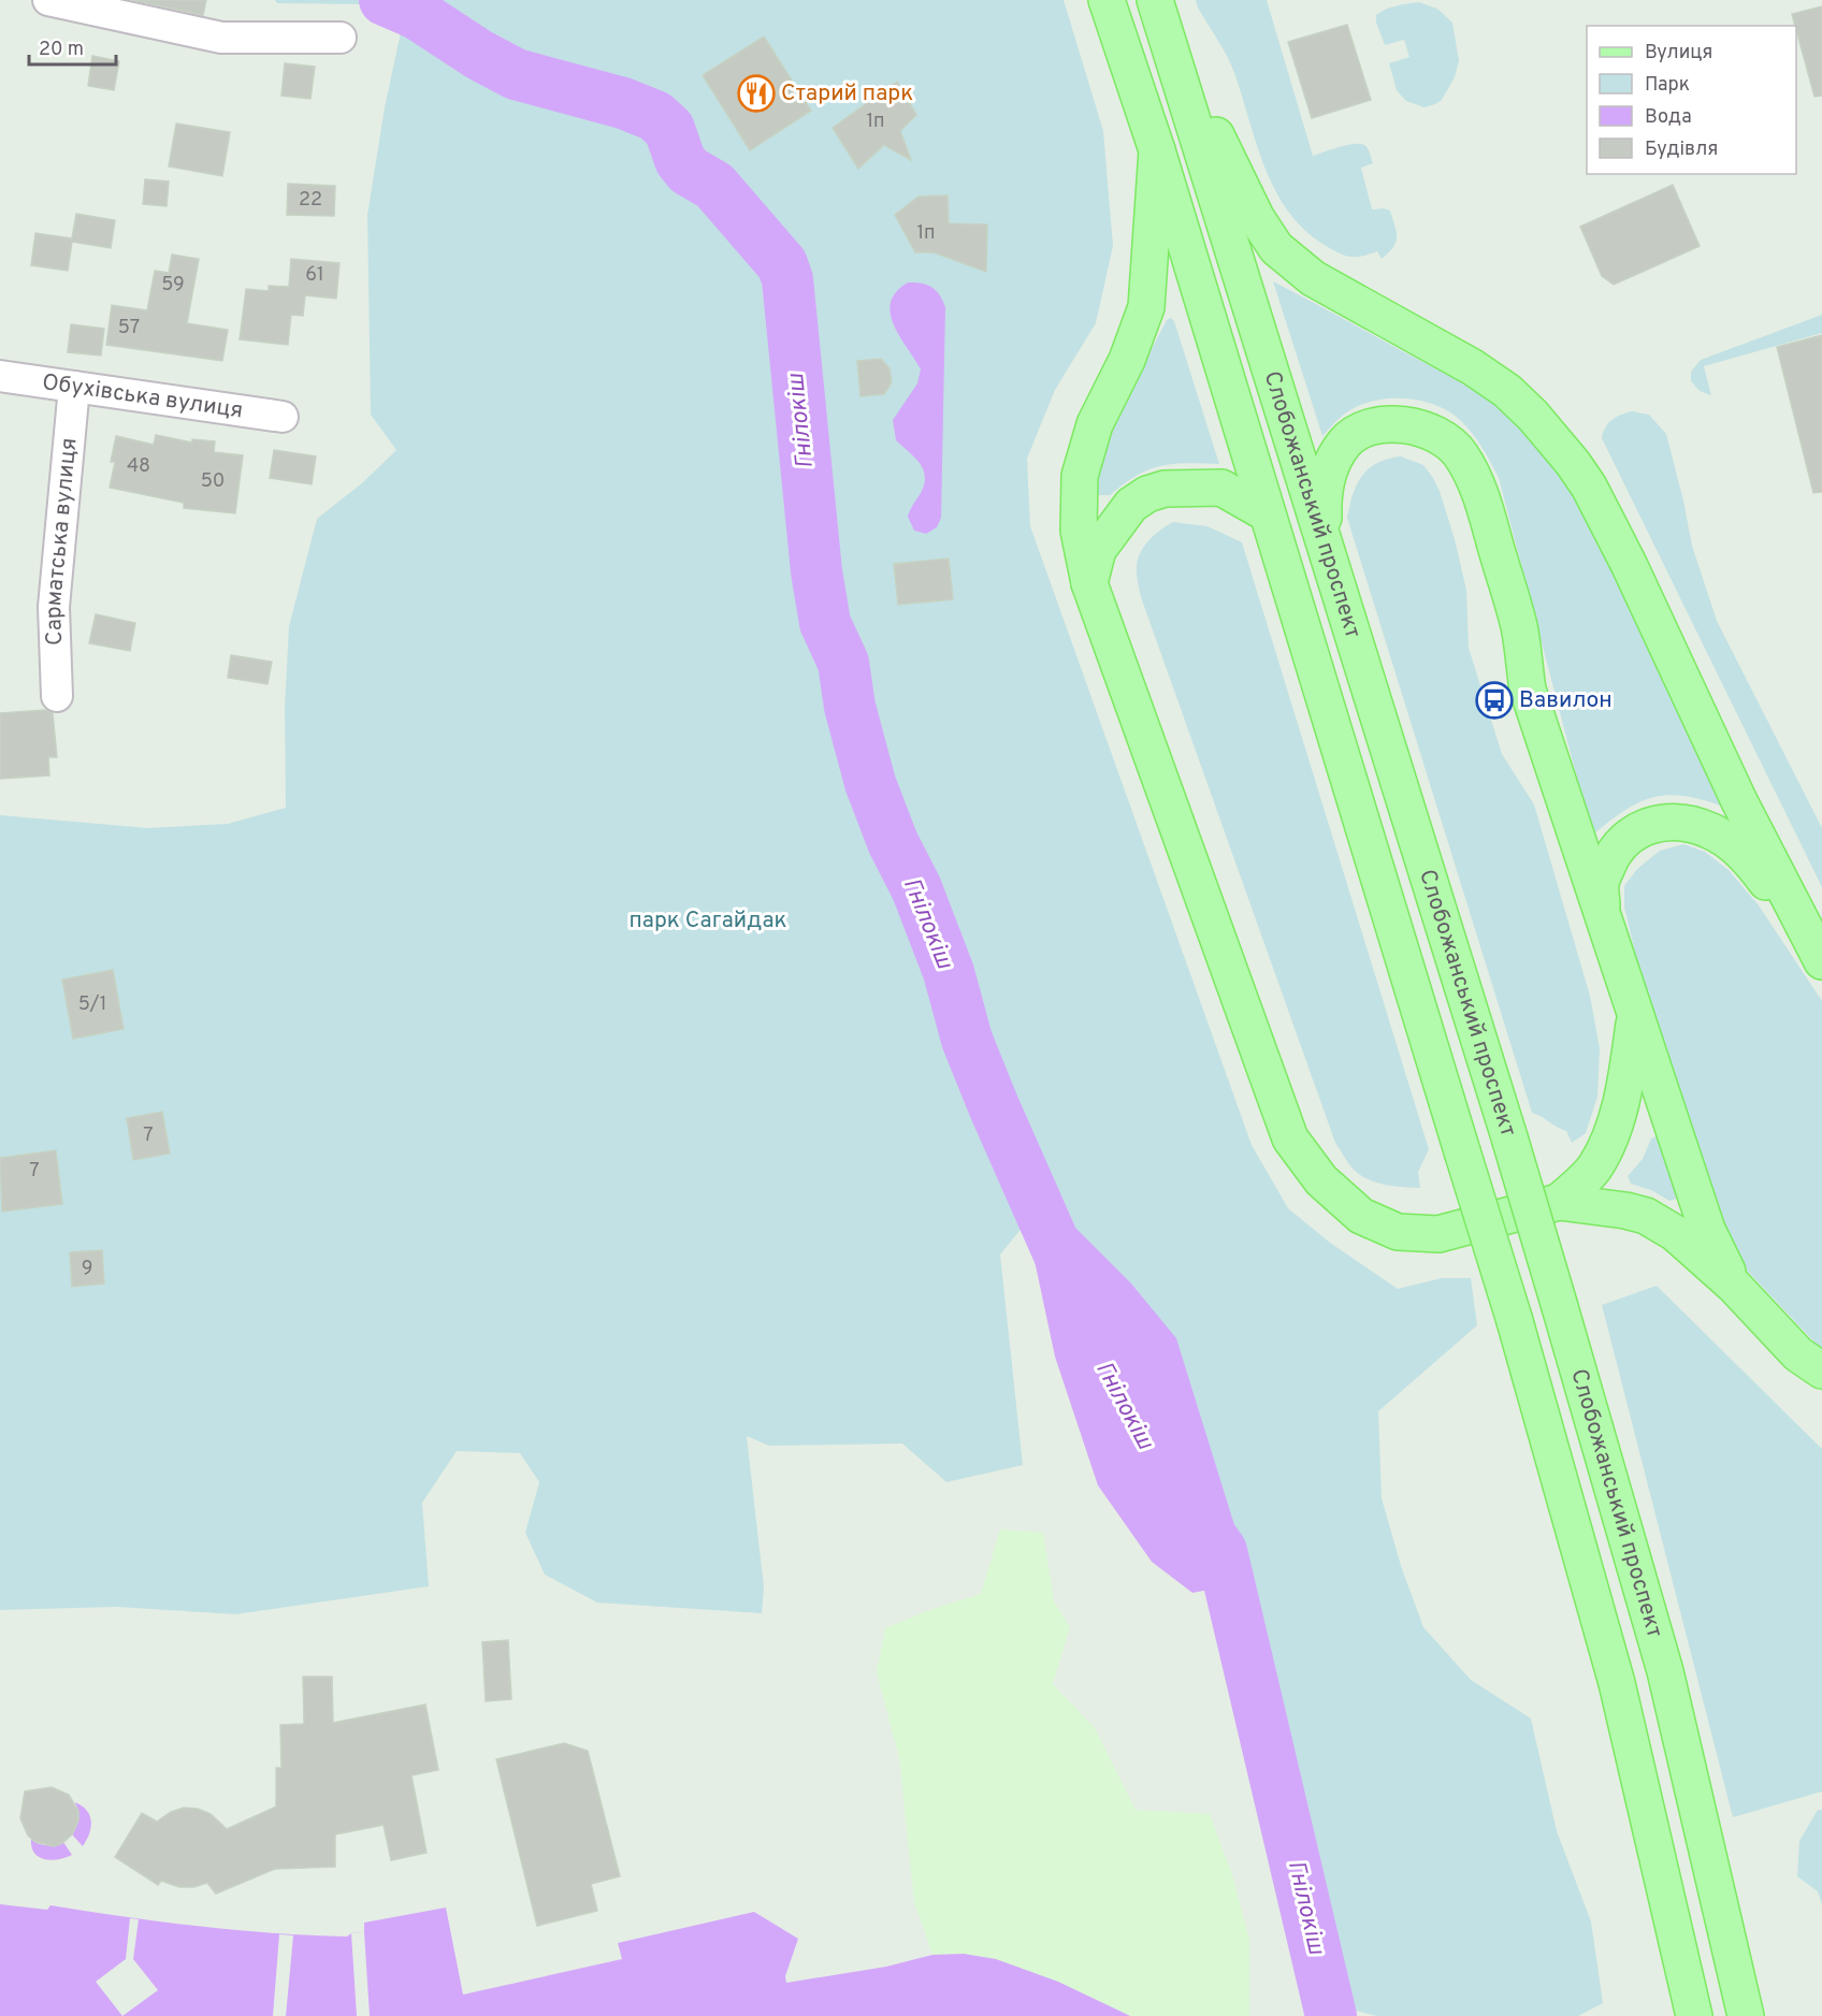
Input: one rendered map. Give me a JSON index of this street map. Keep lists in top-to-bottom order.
{
  "streets": {
    "main road": ["Слобожанський проспект"],
    "street": ["Обухівська вулиця", "Сарматська вулиця"]
  },
  "crossings": [
    ["Обухівська вулиця", "Сарматська вулиця"]
  ],
  "water": ["Гнілокіш"],
  "parks": ["парк Сагайдак"],
  "places": {
    "restaurant": ["Старий парк"],
    "bus stop": ["Вавилон"]
  },
  "house_numbers": [
    "1п",
    "22",
    "1п",
    "61",
    "59",
    "57",
    "48",
    "50",
    "5/1",
    "7",
    "7",
    "9"
  ],
  "legend": [
    "Вулиця",
    "Парк",
    "Вода",
    "Будівля"
  ],
  "scale_bar": "20 m"
}
